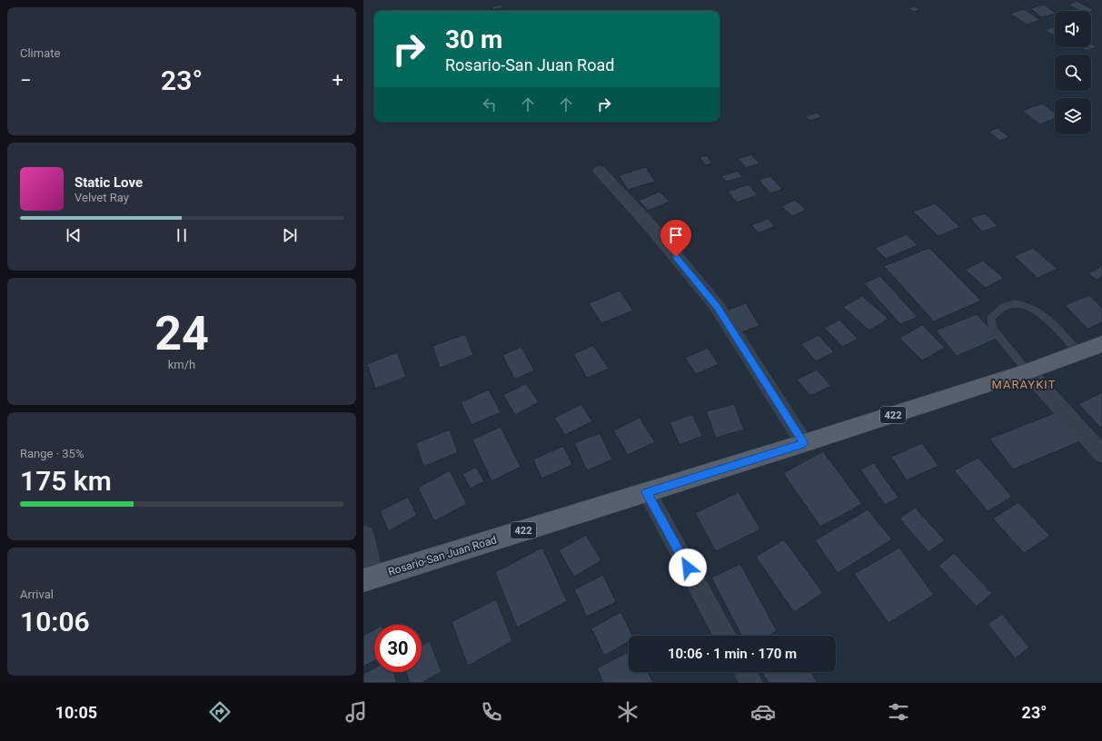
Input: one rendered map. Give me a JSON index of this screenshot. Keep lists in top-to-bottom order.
{
  "streets": {
    "main road": ["422", "Rosario-San Juan Road"]
  },
  "districts": ["MARAYKIT"],
  "page": {
    "tile": [
      "Climate",
      ["24", "km/h"],
      ["Range · 35%", "175 km"],
      ["Arrival", "10:06"]
    ],
    "turn": ["30 m", "Rosario-San Juan Road"],
    "heat": ["−", "23°", "+"],
    "song": ["Static Love", "Velvet Ray"],
    "limit": "30",
    "trip": "10:06 · 1 min · 170 m",
    "tabs": ["10:05", "23°"]
  }
}
